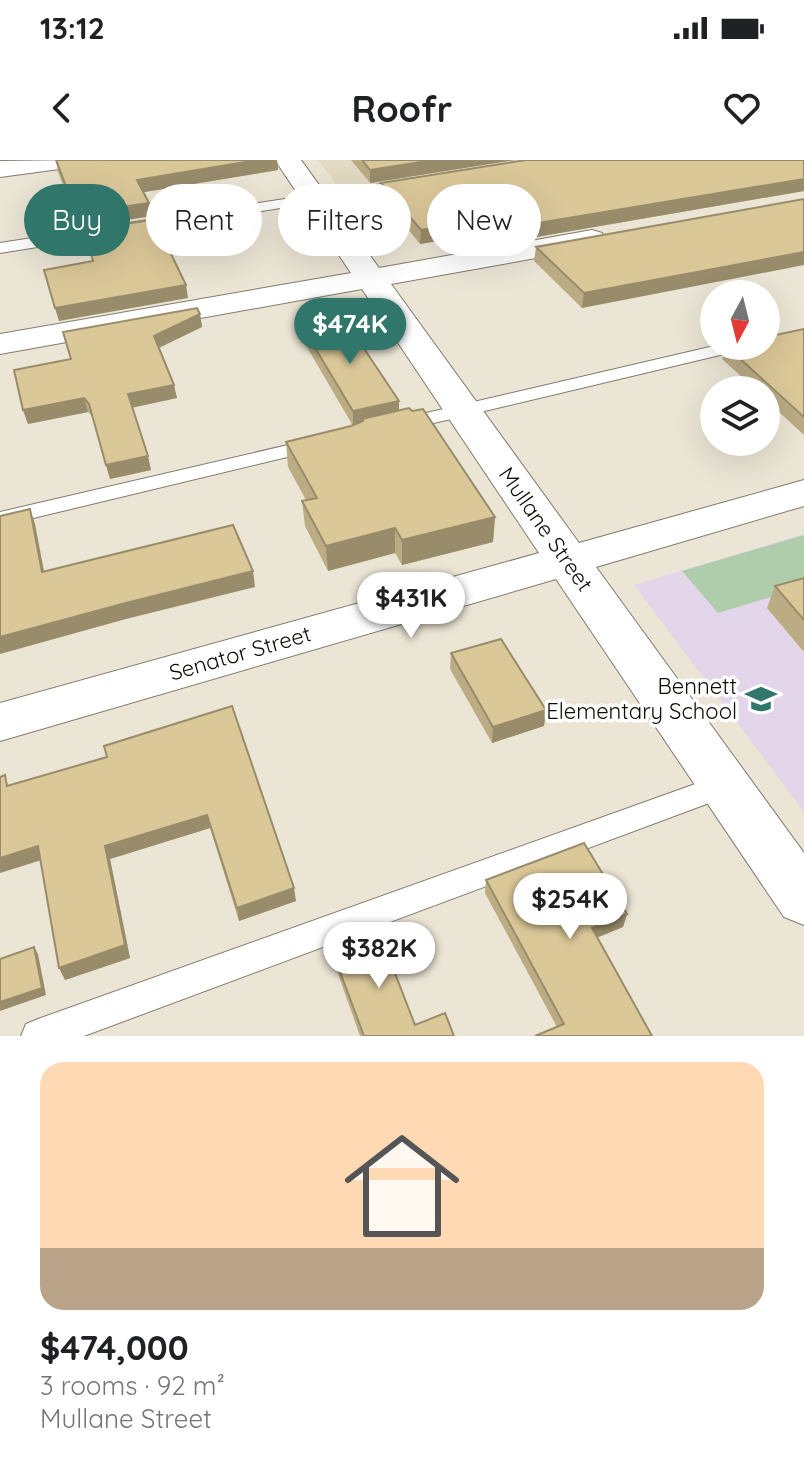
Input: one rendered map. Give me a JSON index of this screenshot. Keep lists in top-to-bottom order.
{
  "streets": {
    "street": ["Mullane Street", "Senator Street"]
  },
  "crossings": [
    ["Mullane Street", "Senator Street"]
  ],
  "places": {
    "school or university": ["Bennett Elementary School"]
  },
  "north": "bottom",
  "page": {
    "status": "13:12",
    "header": "Roofr",
    "chip": [
      "Buy",
      "Rent",
      "Filters",
      "New"
    ],
    "price": [
      "$474K",
      "$431K",
      "$254K",
      "$382K"
    ],
    "list": [
      {
        "name": "$474,000",
        "note": "3 rooms · 92 m² · Mullane Street"
      }
    ]
  }
}
